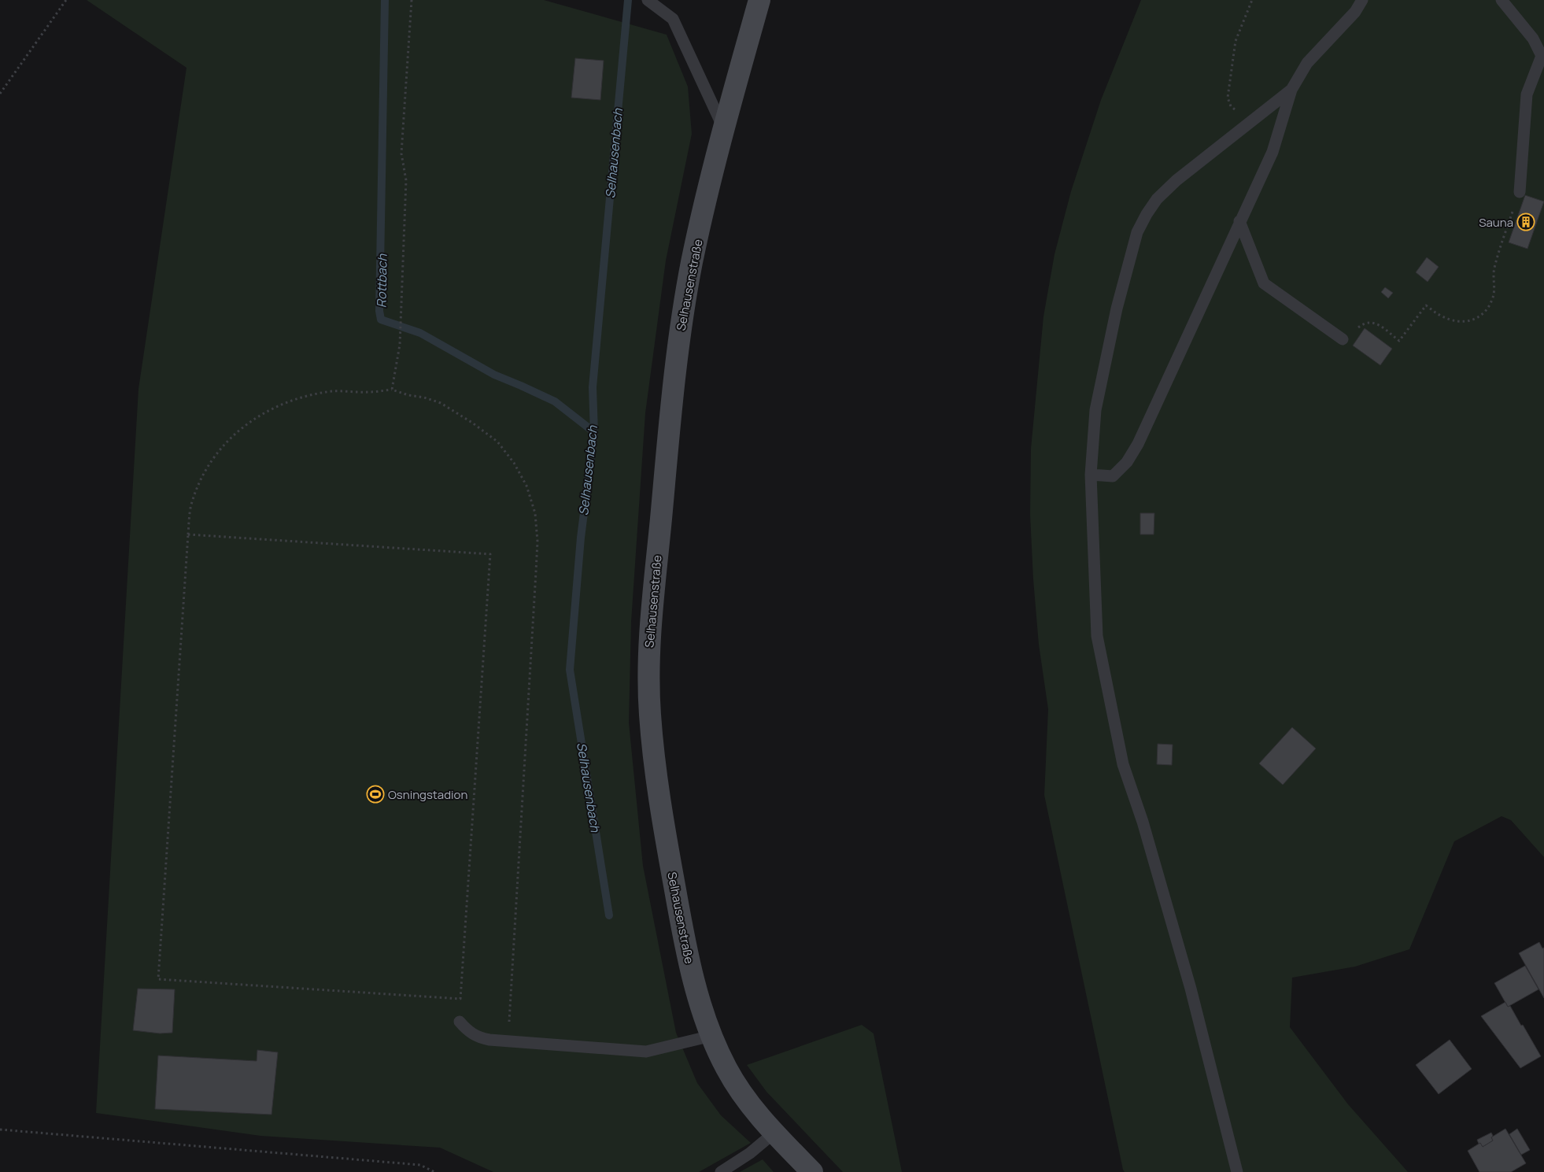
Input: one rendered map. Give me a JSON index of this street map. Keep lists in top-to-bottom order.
{
  "streets": {
    "street": ["Selhausenstraße"]
  },
  "water": ["Selhausenbach", "Rottbach"],
  "places": {
    "building": ["Sauna"],
    "sports": ["Osningstadion"]
  }
}
